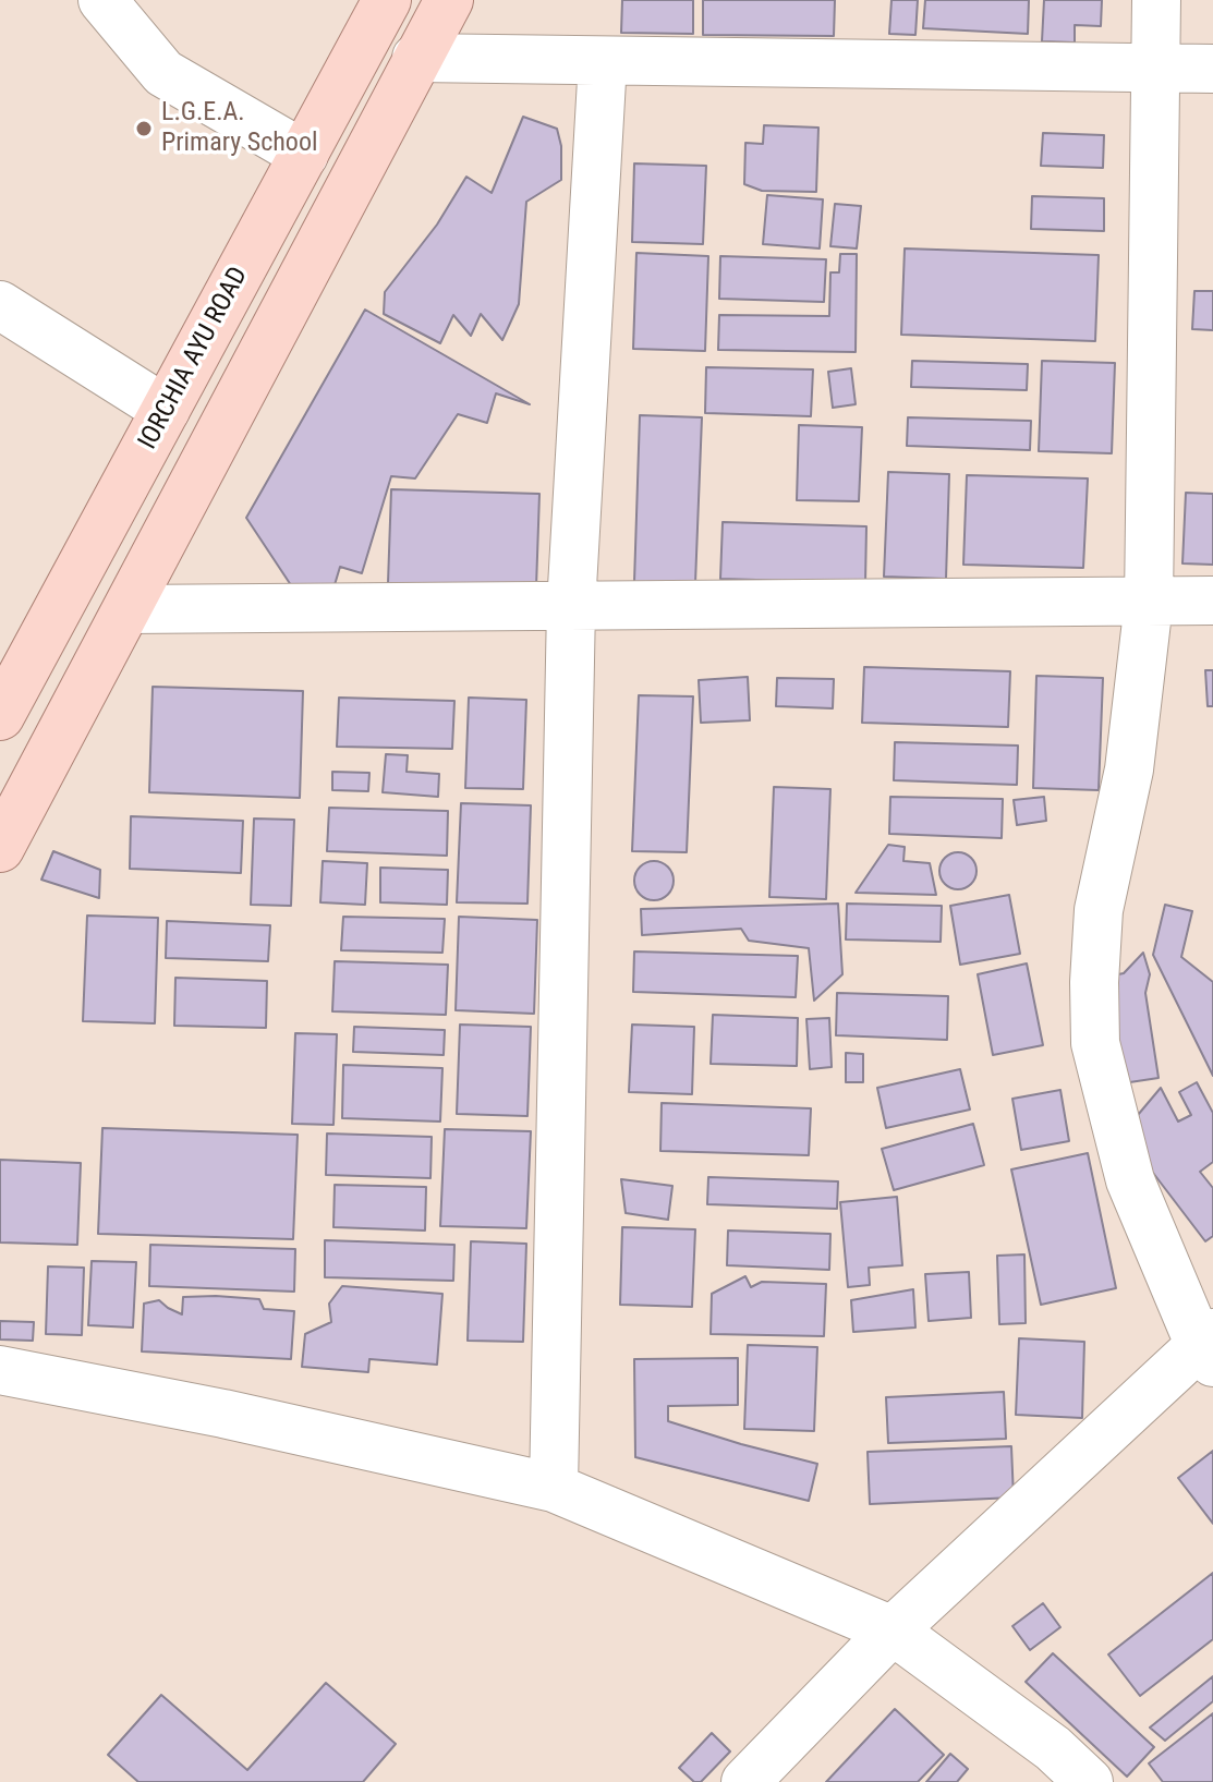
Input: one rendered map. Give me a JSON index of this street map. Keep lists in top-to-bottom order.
{
  "streets": {
    "main road": ["IORCHIA AYU ROAD"]
  },
  "places": ["L.G.E.A. Primary School"]
}
